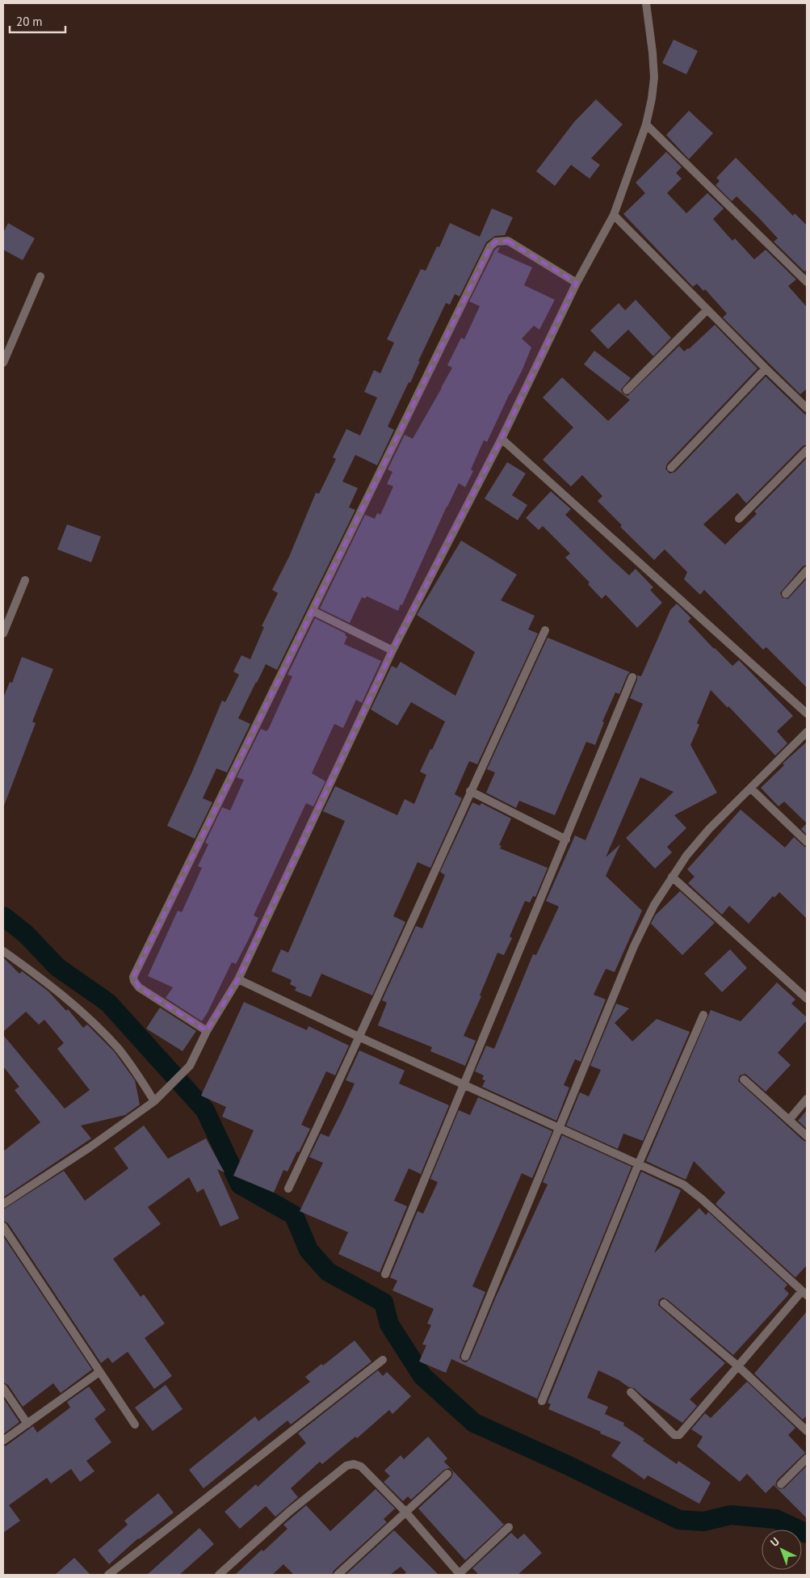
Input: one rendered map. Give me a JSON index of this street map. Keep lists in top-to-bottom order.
{
  "scale_bar": "20 m",
  "north": "top left"
}
